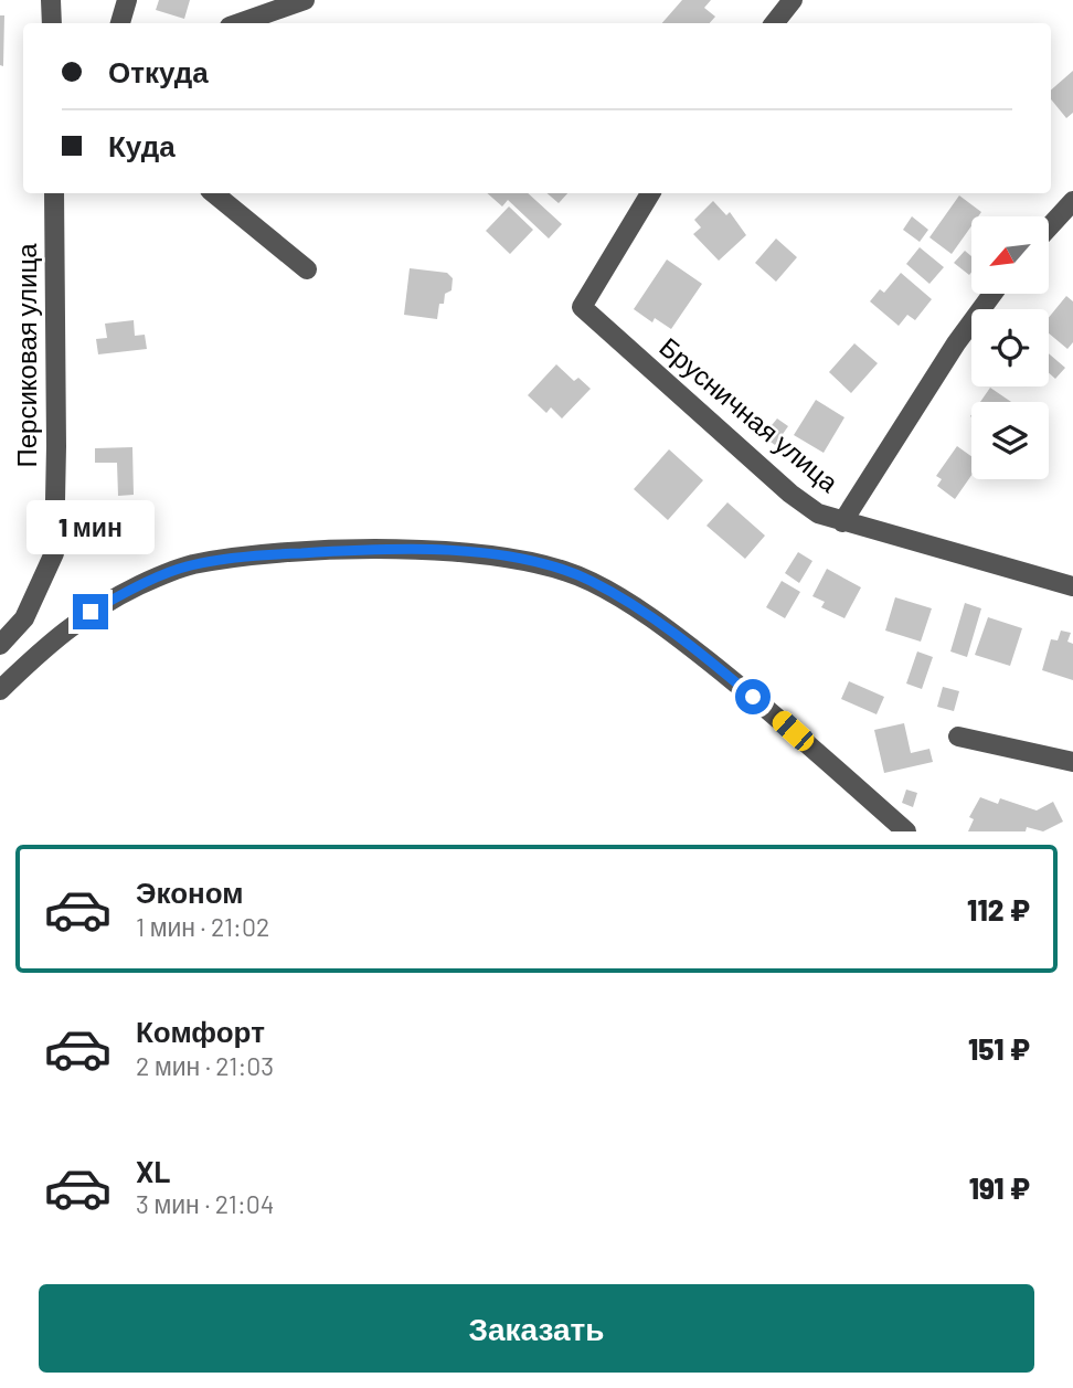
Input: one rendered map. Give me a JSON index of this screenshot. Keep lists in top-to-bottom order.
{
  "streets": {
    "street": ["Персиковая улица", "Брусничная улица"]
  },
  "north": "bottom left",
  "page": {
    "banner": ["Откуда", "Куда"],
    "bubble": "1 мин",
    "list": [
      {
        "name": "Эконом",
        "note": "1 мин · 21:02",
        "value": "112 ₽"
      },
      {
        "name": "Комфорт",
        "note": "2 мин · 21:03",
        "value": "151 ₽"
      },
      {
        "name": "XL",
        "note": "3 мин · 21:04",
        "value": "191 ₽"
      }
    ],
    "buttons": "Заказать"
  }
}
